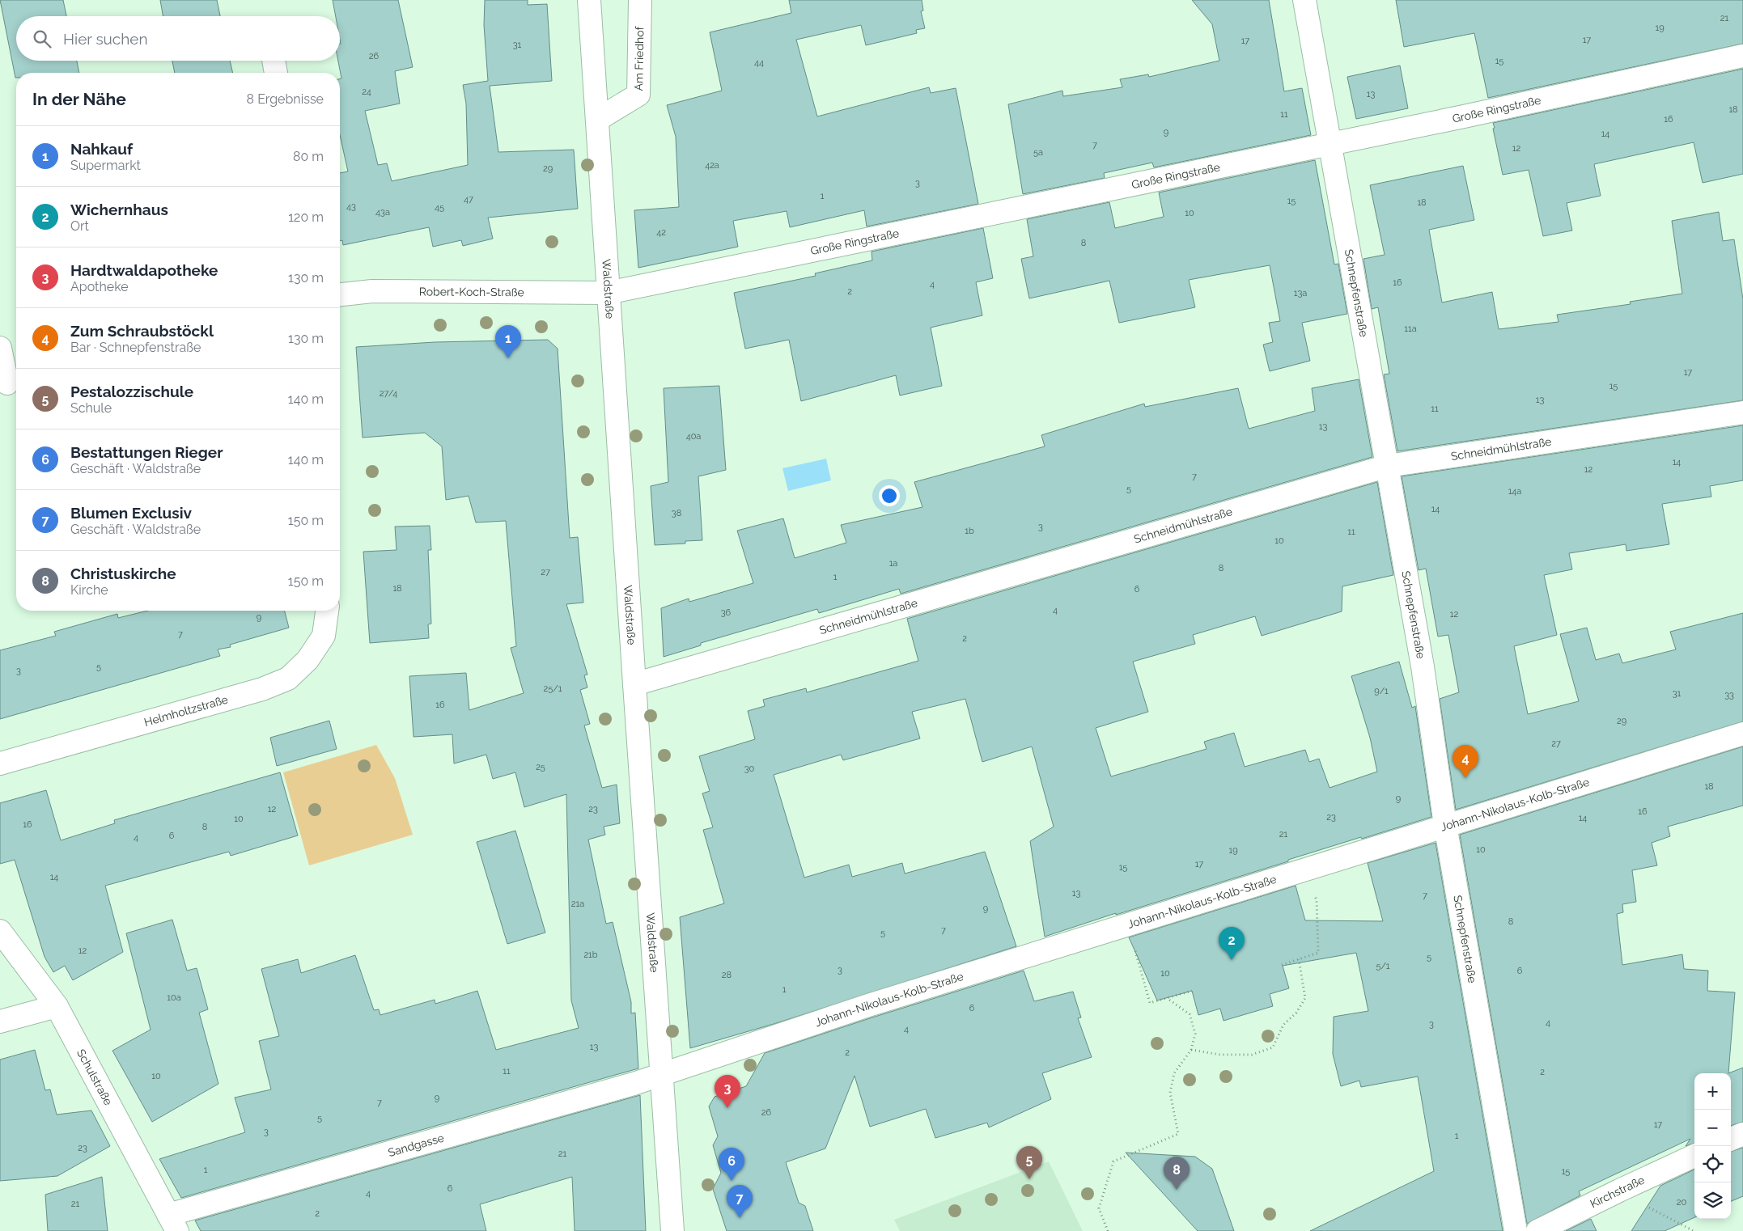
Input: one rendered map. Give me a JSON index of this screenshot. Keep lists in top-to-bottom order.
{
  "streets": {
    "street": [
      "Am Friedhof",
      "Große Ringstraße",
      "Waldstraße",
      "Robert-Koch-Straße",
      "Schnepfenstraße",
      "Schneidmühlstraße",
      "Helmholtzstraße",
      "Johann-Nikolaus-Kolb-Straße",
      "Schulstraße",
      "Sandgasse",
      "Kirchstraße"
    ]
  },
  "crossings": [
    ["Am Friedhof", "Waldstraße"],
    ["Große Ringstraße", "Waldstraße"],
    ["Große Ringstraße", "Robert-Koch-Straße"],
    ["Große Ringstraße", "Schnepfenstraße"],
    ["Waldstraße", "Robert-Koch-Straße"],
    ["Waldstraße", "Schneidmühlstraße"],
    ["Waldstraße", "Johann-Nikolaus-Kolb-Straße"],
    ["Waldstraße", "Sandgasse"],
    ["Schnepfenstraße", "Schneidmühlstraße"],
    ["Schnepfenstraße", "Johann-Nikolaus-Kolb-Straße"],
    ["Johann-Nikolaus-Kolb-Straße", "Sandgasse"],
    ["Schulstraße", "Sandgasse"]
  ],
  "house_numbers": [
    "21",
    "19",
    "17",
    "17",
    "31",
    "26",
    "15",
    "44",
    "24",
    "13",
    "18",
    "11",
    "16",
    "9",
    "14",
    "7",
    "12",
    "5a",
    "42a",
    "29",
    "3",
    "1",
    "47",
    "15",
    "18",
    "43",
    "45",
    "43a",
    "10",
    "42",
    "8",
    "16",
    "4",
    "2",
    "13a",
    "11a",
    "17",
    "15",
    "27/4",
    "13",
    "11",
    "13",
    "40a",
    "14",
    "12",
    "7",
    "5",
    "14a",
    "14",
    "38",
    "3",
    "1b",
    "11",
    "10",
    "1a",
    "8",
    "27",
    "1",
    "18",
    "6",
    "4",
    "36",
    "12",
    "9",
    "7",
    "2",
    "5",
    "3",
    "25/1",
    "9/1",
    "31",
    "33",
    "16",
    "29",
    "27",
    "25",
    "30",
    "18",
    "9",
    "12",
    "23",
    "16",
    "23",
    "14",
    "10",
    "16",
    "8",
    "21",
    "6",
    "4",
    "10",
    "19",
    "17",
    "15",
    "14",
    "13",
    "7",
    "21a",
    "9",
    "8",
    "7",
    "5",
    "12",
    "21b",
    "5",
    "5/1",
    "3",
    "6",
    "10",
    "28",
    "1",
    "10a",
    "6",
    "4",
    "3",
    "4",
    "13",
    "2",
    "11",
    "2",
    "10",
    "9",
    "7",
    "26",
    "5",
    "17",
    "3",
    "1",
    "23",
    "21",
    "1",
    "15",
    "6",
    "4",
    "20",
    "21",
    "2"
  ],
  "page": {
    "search": "Hier suchen",
    "heading": ["In der Nähe", "8 Ergebnisse"],
    "list": [
      {
        "mark": "1",
        "name": "Nahkauf",
        "note": "Supermarkt",
        "value": "80 m"
      },
      {
        "mark": "2",
        "name": "Wichernhaus",
        "note": "Ort",
        "value": "120 m"
      },
      {
        "mark": "3",
        "name": "Hardtwaldapotheke",
        "note": "Apotheke",
        "value": "130 m"
      },
      {
        "mark": "4",
        "name": "Zum Schraubstöckl",
        "note": "Bar · Schnepfenstraße",
        "value": "130 m"
      },
      {
        "mark": "5",
        "name": "Pestalozzischule",
        "note": "Schule",
        "value": "140 m"
      },
      {
        "mark": "6",
        "name": "Bestattungen Rieger",
        "note": "Geschäft · Waldstraße",
        "value": "140 m"
      },
      {
        "mark": "7",
        "name": "Blumen Exclusiv",
        "note": "Geschäft · Waldstraße",
        "value": "150 m"
      },
      {
        "mark": "8",
        "name": "Christuskirche",
        "note": "Kirche",
        "value": "150 m"
      }
    ],
    "pins": [
      "1",
      "4",
      "2",
      "3",
      "5",
      "6",
      "8",
      "7"
    ],
    "map_buttons": ["+", "−"]
  }
}
